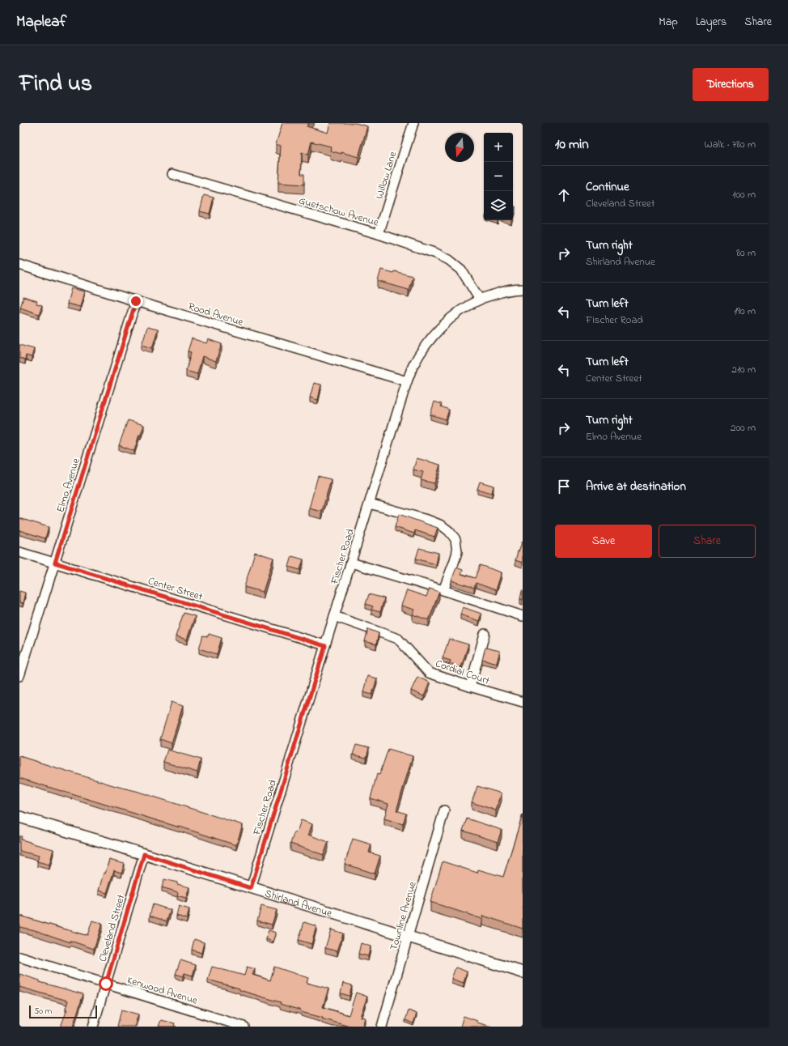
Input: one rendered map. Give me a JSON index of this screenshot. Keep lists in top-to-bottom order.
{
  "streets": {
    "street": [
      "Willow Lane",
      "Guetschow Avenue",
      "Rood Avenue",
      "Elmo Avenue",
      "Fischer Road",
      "Center Street",
      "Cordial Court",
      "Shirland Avenue",
      "Townline Avenue",
      "Cleveland Street",
      "Kenwood Avenue"
    ]
  },
  "crossings": [
    ["Willow Lane", "Guetschow Avenue"],
    ["Guetschow Avenue", "Fischer Road"],
    ["Rood Avenue", "Elmo Avenue"],
    ["Rood Avenue", "Fischer Road"],
    ["Elmo Avenue", "Center Street"],
    ["Fischer Road", "Center Street"],
    ["Fischer Road", "Cordial Court"],
    ["Fischer Road", "Shirland Avenue"],
    ["Shirland Avenue", "Townline Avenue"],
    ["Shirland Avenue", "Cleveland Street"],
    ["Cleveland Street", "Kenwood Avenue"]
  ],
  "scale_bar": "50 m",
  "north": "bottom",
  "page": {
    "header": "Mapleaf",
    "nav": ["Map", "Layers", "Share"],
    "title": "Find us",
    "buttons": [
      "Directions",
      ["Save", "Share"]
    ],
    "heading": ["10 min", "Walk · 780 m"],
    "map_buttons": ["+", "−"],
    "list": [
      ["Continue", "Cleveland Street", "100 m"],
      ["Turn right", "Shirland Avenue", "80 m"],
      ["Turn left", "Fischer Road", "190 m"],
      ["Turn left", "Center Street", "210 m"],
      ["Turn right", "Elmo Avenue", "200 m"],
      "Arrive at destination"
    ],
    "scale": "50 m"
  }
}
